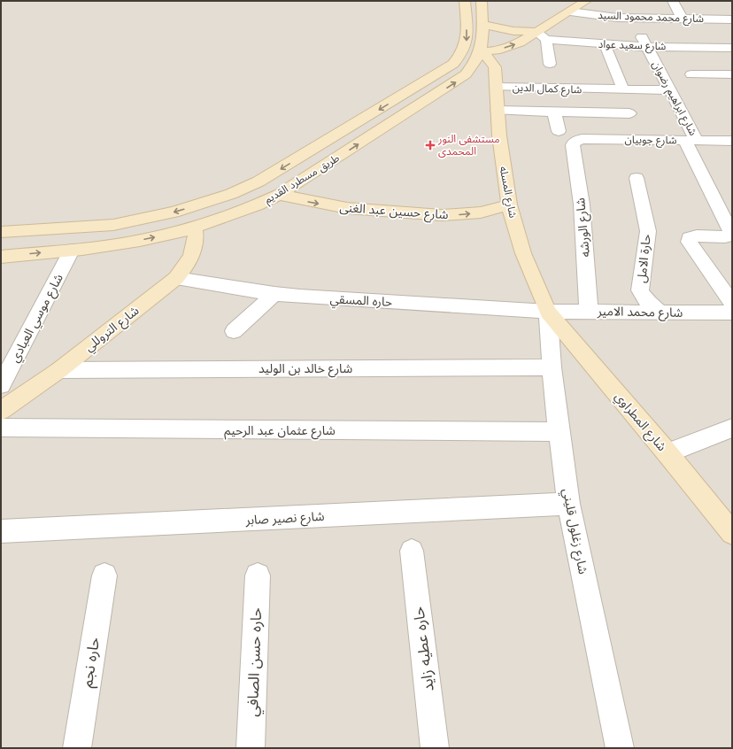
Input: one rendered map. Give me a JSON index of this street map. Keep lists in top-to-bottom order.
{
  "streets": {
    "main road": [
      "طريق مسطرد القديم",
      "شارع المسله",
      "شارع حسين عبد الغنى",
      "شارع التروللي",
      "شارع المطراوي"
    ],
    "street": [
      "شارع محمد محمود السيد",
      "شارع سعيد عواد",
      "شارع كمال الدين",
      "شارع ابراهيم رضوان",
      "شارع جوبيان",
      "شارع الورشه",
      "حارة الامل",
      "حاره المسقي",
      "شارع محمد الامير",
      "شارع موسي العبادي",
      "شارع خالد بن الوليد",
      "شارع عثمان عبد الرحيم",
      "شارع نصير صابر",
      "شارع زغلول قليني",
      "حاره عطيه زايد",
      "حاره نجم",
      "حاره حسن الصافي"
    ]
  },
  "crossings": [
    ["شارع محمد محمود السيد", "شارع ابراهيم رضوان"],
    ["شارع سعيد عواد", "شارع ابراهيم رضوان"],
    ["شارع كمال الدين", "شارع ابراهيم رضوان"],
    ["شارع كمال الدين", "شارع المسله"],
    ["شارع ابراهيم رضوان", "شارع جوبيان"],
    ["شارع جوبيان", "شارع الورشه"],
    ["طريق مسطرد القديم", "شارع المسله"],
    ["طريق مسطرد القديم", "شارع حسين عبد الغنى"],
    ["طريق مسطرد القديم", "شارع موسي العبادي"],
    ["طريق مسطرد القديم", "شارع التروللي"],
    ["شارع المسله", "شارع حسين عبد الغنى"],
    ["شارع المسله", "حاره المسقي"],
    ["شارع المسله", "شارع محمد الامير"],
    ["شارع المسله", "شارع المطراوي"],
    ["شارع المسله", "شارع زغلول قليني"],
    ["شارع الورشه", "شارع محمد الامير"],
    ["حارة الامل", "شارع محمد الامير"],
    ["حاره المسقي", "شارع محمد الامير"],
    ["حاره المسقي", "شارع التروللي"],
    ["حاره المسقي", "شارع المطراوي"],
    ["حاره المسقي", "شارع زغلول قليني"],
    ["شارع محمد الامير", "شارع المطراوي"],
    ["شارع محمد الامير", "شارع زغلول قليني"],
    ["شارع التروللي", "شارع خالد بن الوليد"],
    ["شارع خالد بن الوليد", "شارع زغلول قليني"],
    ["شارع المطراوي", "شارع زغلول قليني"],
    ["شارع عثمان عبد الرحيم", "شارع زغلول قليني"],
    ["شارع نصير صابر", "شارع زغلول قليني"]
  ],
  "one_way": ["شارع حسين عبد الغنى"],
  "places": {
    "health": ["مستشفى النور المحمدى"]
  }
}
